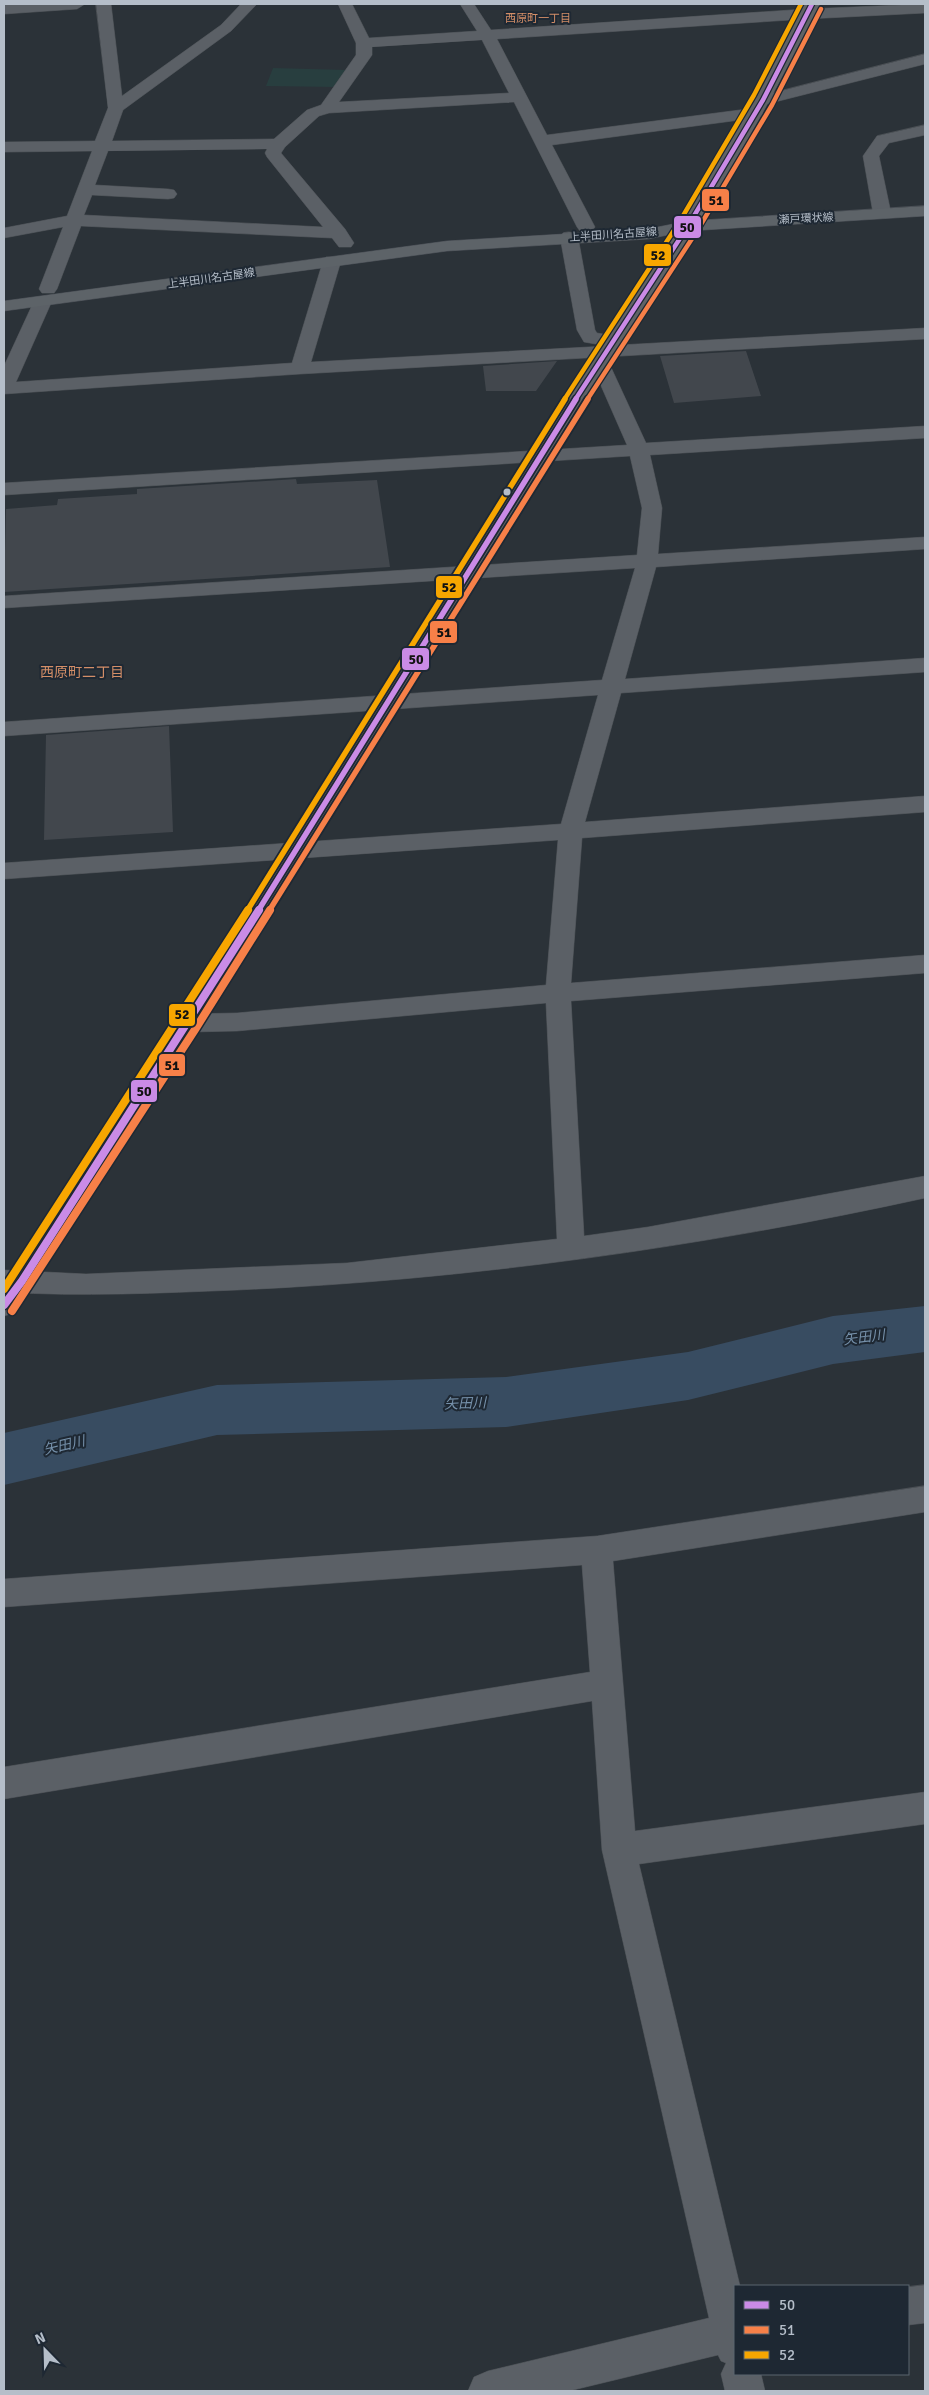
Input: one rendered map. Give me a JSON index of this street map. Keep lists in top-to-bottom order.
{
  "streets": {
    "main road": ["瀬戸環状線", "上半田川名古屋線"]
  },
  "crossings": [
    ["瀬戸環状線", "上半田川名古屋線"]
  ],
  "districts": ["西原町一丁目", "西原町二丁目"],
  "water": ["矢田川"],
  "lines": ["transit line 50", "transit line 52", "transit line 51"],
  "legend": ["50", "51", "52"],
  "north": "top left"
}
